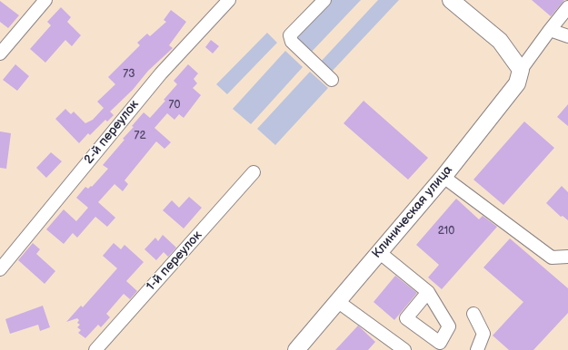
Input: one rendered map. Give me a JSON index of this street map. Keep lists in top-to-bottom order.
{
  "streets": {
    "main road": ["Клиническая улица"],
    "street": ["2-й переулок", "1-й переулок"]
  },
  "house_numbers": [
    "73",
    "70",
    "72",
    "210"
  ]
}
